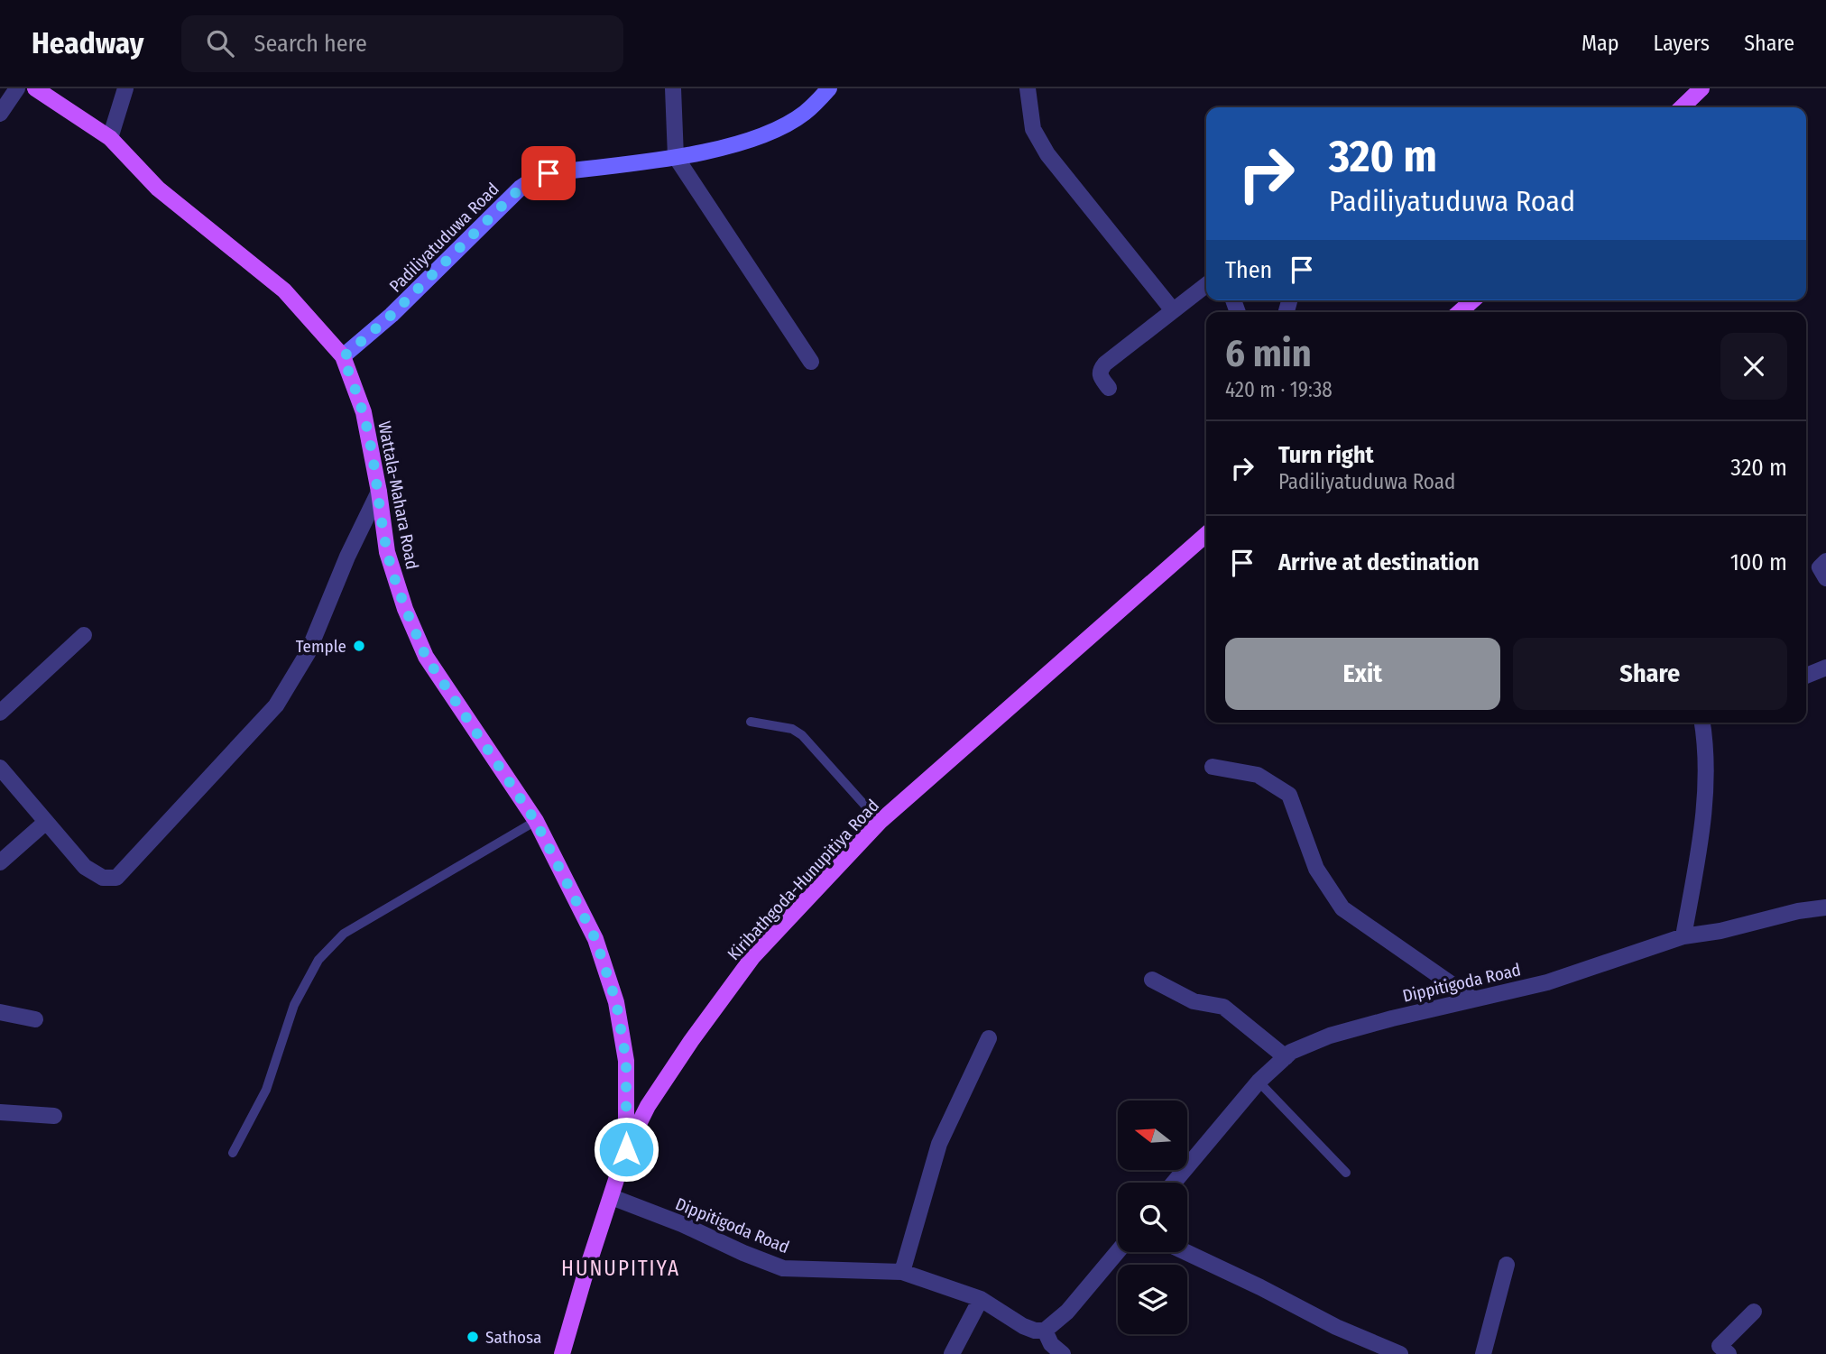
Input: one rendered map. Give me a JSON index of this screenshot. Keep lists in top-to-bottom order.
{
  "streets": {
    "main road": ["Wattala-Mahara Road", "Kiribathgoda-Hunupitiya Road"],
    "street": ["Padiliyatuduwa Road", "Dippitigoda Road"]
  },
  "crossings": [
    ["Padiliyatuduwa Road", "Wattala-Mahara Road"],
    ["Wattala-Mahara Road", "Kiribathgoda-Hunupitiya Road"],
    ["Kiribathgoda-Hunupitiya Road", "Dippitigoda Road"]
  ],
  "districts": ["HUNUPITIYA"],
  "places": ["Temple", "Sathosa"],
  "north": "left",
  "page": {
    "header": "Headway",
    "search": "Search here",
    "nav": ["Map", "Layers", "Share"],
    "turn": ["320 m", "Padiliyatuduwa Road"],
    "then": "Then",
    "heading": ["6 min", "420 m · 19:38"],
    "list": [
      {
        "name": "Turn right",
        "note": "Padiliyatuduwa Road",
        "value": "320 m"
      },
      {
        "name": "Arrive at destination",
        "value": "100 m"
      }
    ],
    "buttons": ["Exit", "Share"]
  }
}
